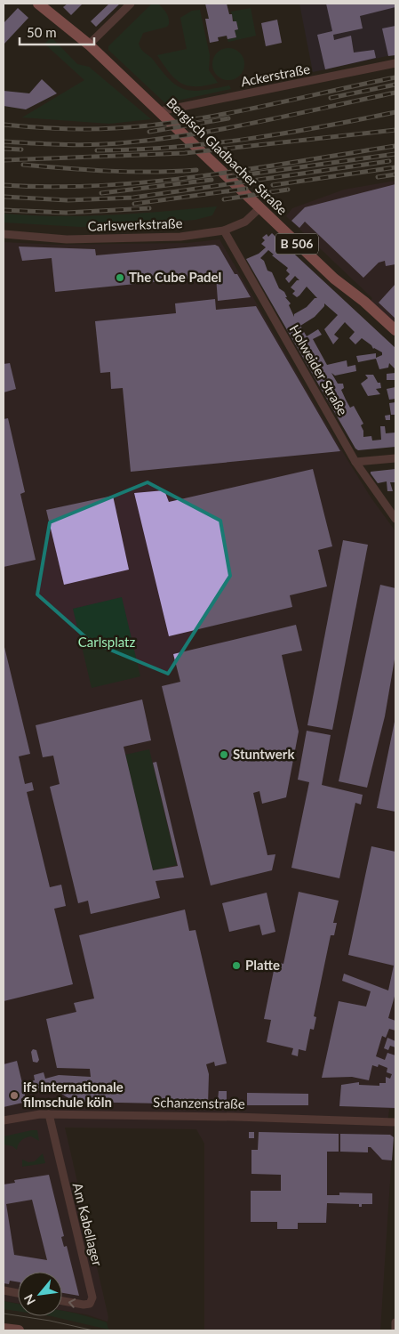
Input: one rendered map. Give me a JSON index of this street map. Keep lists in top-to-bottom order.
{
  "streets": {
    "main road": ["Bergisch Gladbacher Straße", "B 506"],
    "street": [
      "Ackerstraße",
      "Carlswerkstraße",
      "Holweider Straße",
      "Schanzenstraße",
      "Am Kabellager"
    ]
  },
  "crossings": [
    ["Ackerstraße", "Bergisch Gladbacher Straße"],
    ["Bergisch Gladbacher Straße", "Carlswerkstraße"],
    ["Carlswerkstraße", "Holweider Straße"],
    ["Schanzenstraße", "Am Kabellager"]
  ],
  "one_way": ["Am Kabellager"],
  "parks": ["Carlsplatz"],
  "places": [
    "The Cube Padel",
    "Stuntwerk",
    "Platte",
    "ifs internationale filmschule köln"
  ],
  "scale_bar": "50 m",
  "north": "bottom left"
}
